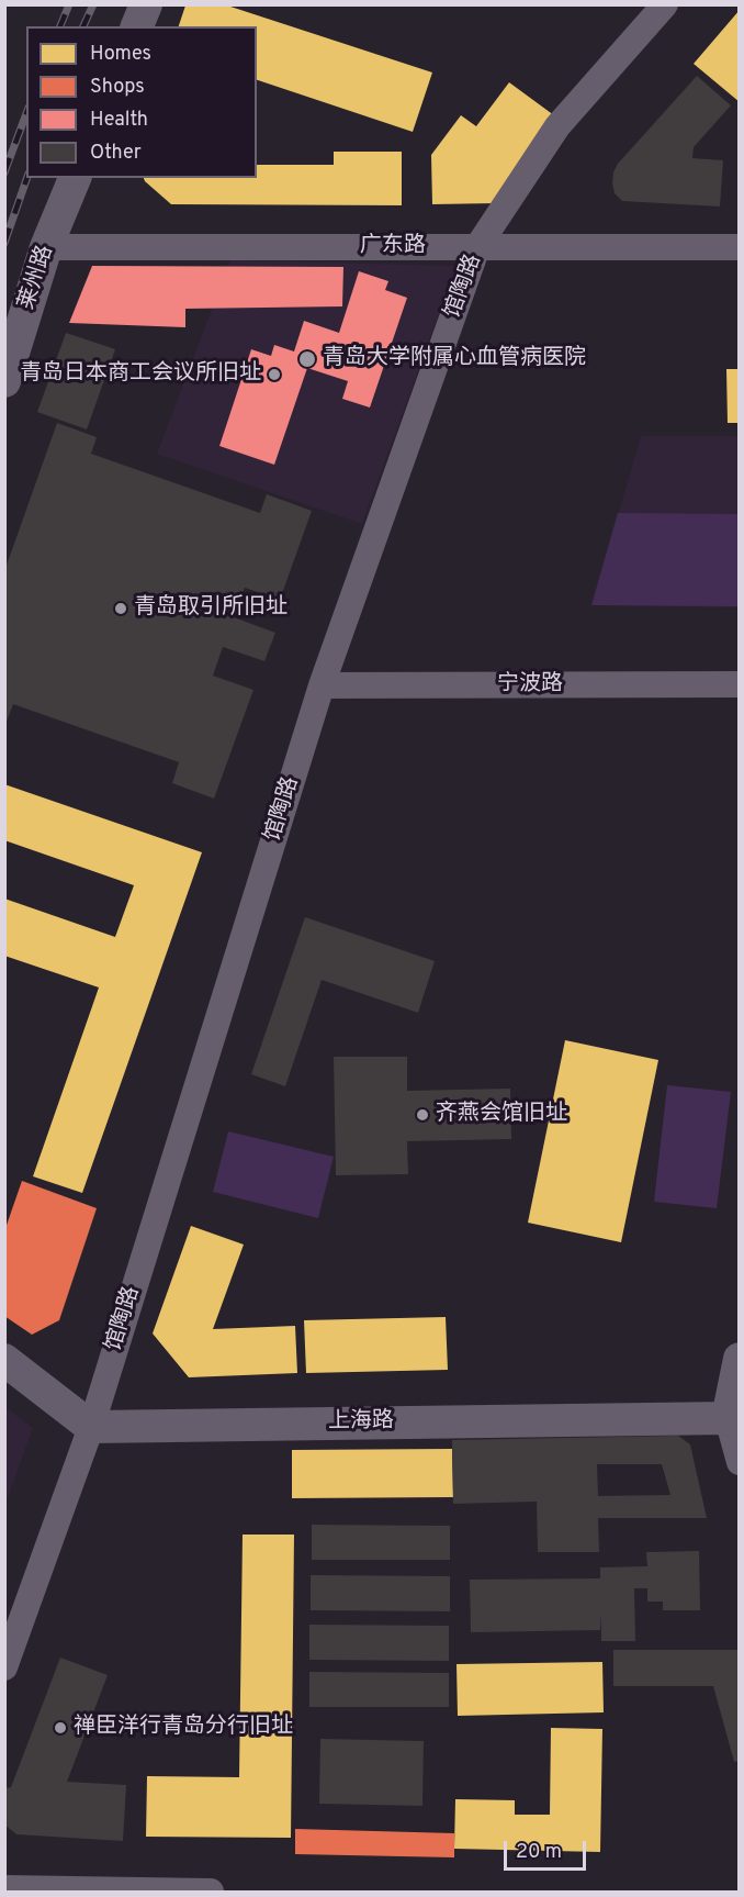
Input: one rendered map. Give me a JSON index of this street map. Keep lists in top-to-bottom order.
{
  "streets": {
    "street": [
      "广东路",
      "莱州路",
      "馆陶路",
      "宁波路",
      "上海路"
    ]
  },
  "crossings": [
    ["广东路", "莱州路"],
    ["广东路", "馆陶路"],
    ["馆陶路", "宁波路"],
    ["馆陶路", "上海路"]
  ],
  "places": [
    "青岛大学附属心血管病医院",
    "青岛日本商工会议所旧址",
    "青岛取引所旧址",
    "齐燕会馆旧址",
    "禅臣洋行青岛分行旧址"
  ],
  "legend": [
    "Homes",
    "Shops",
    "Health",
    "Other"
  ],
  "scale_bar": "20 m"
}
